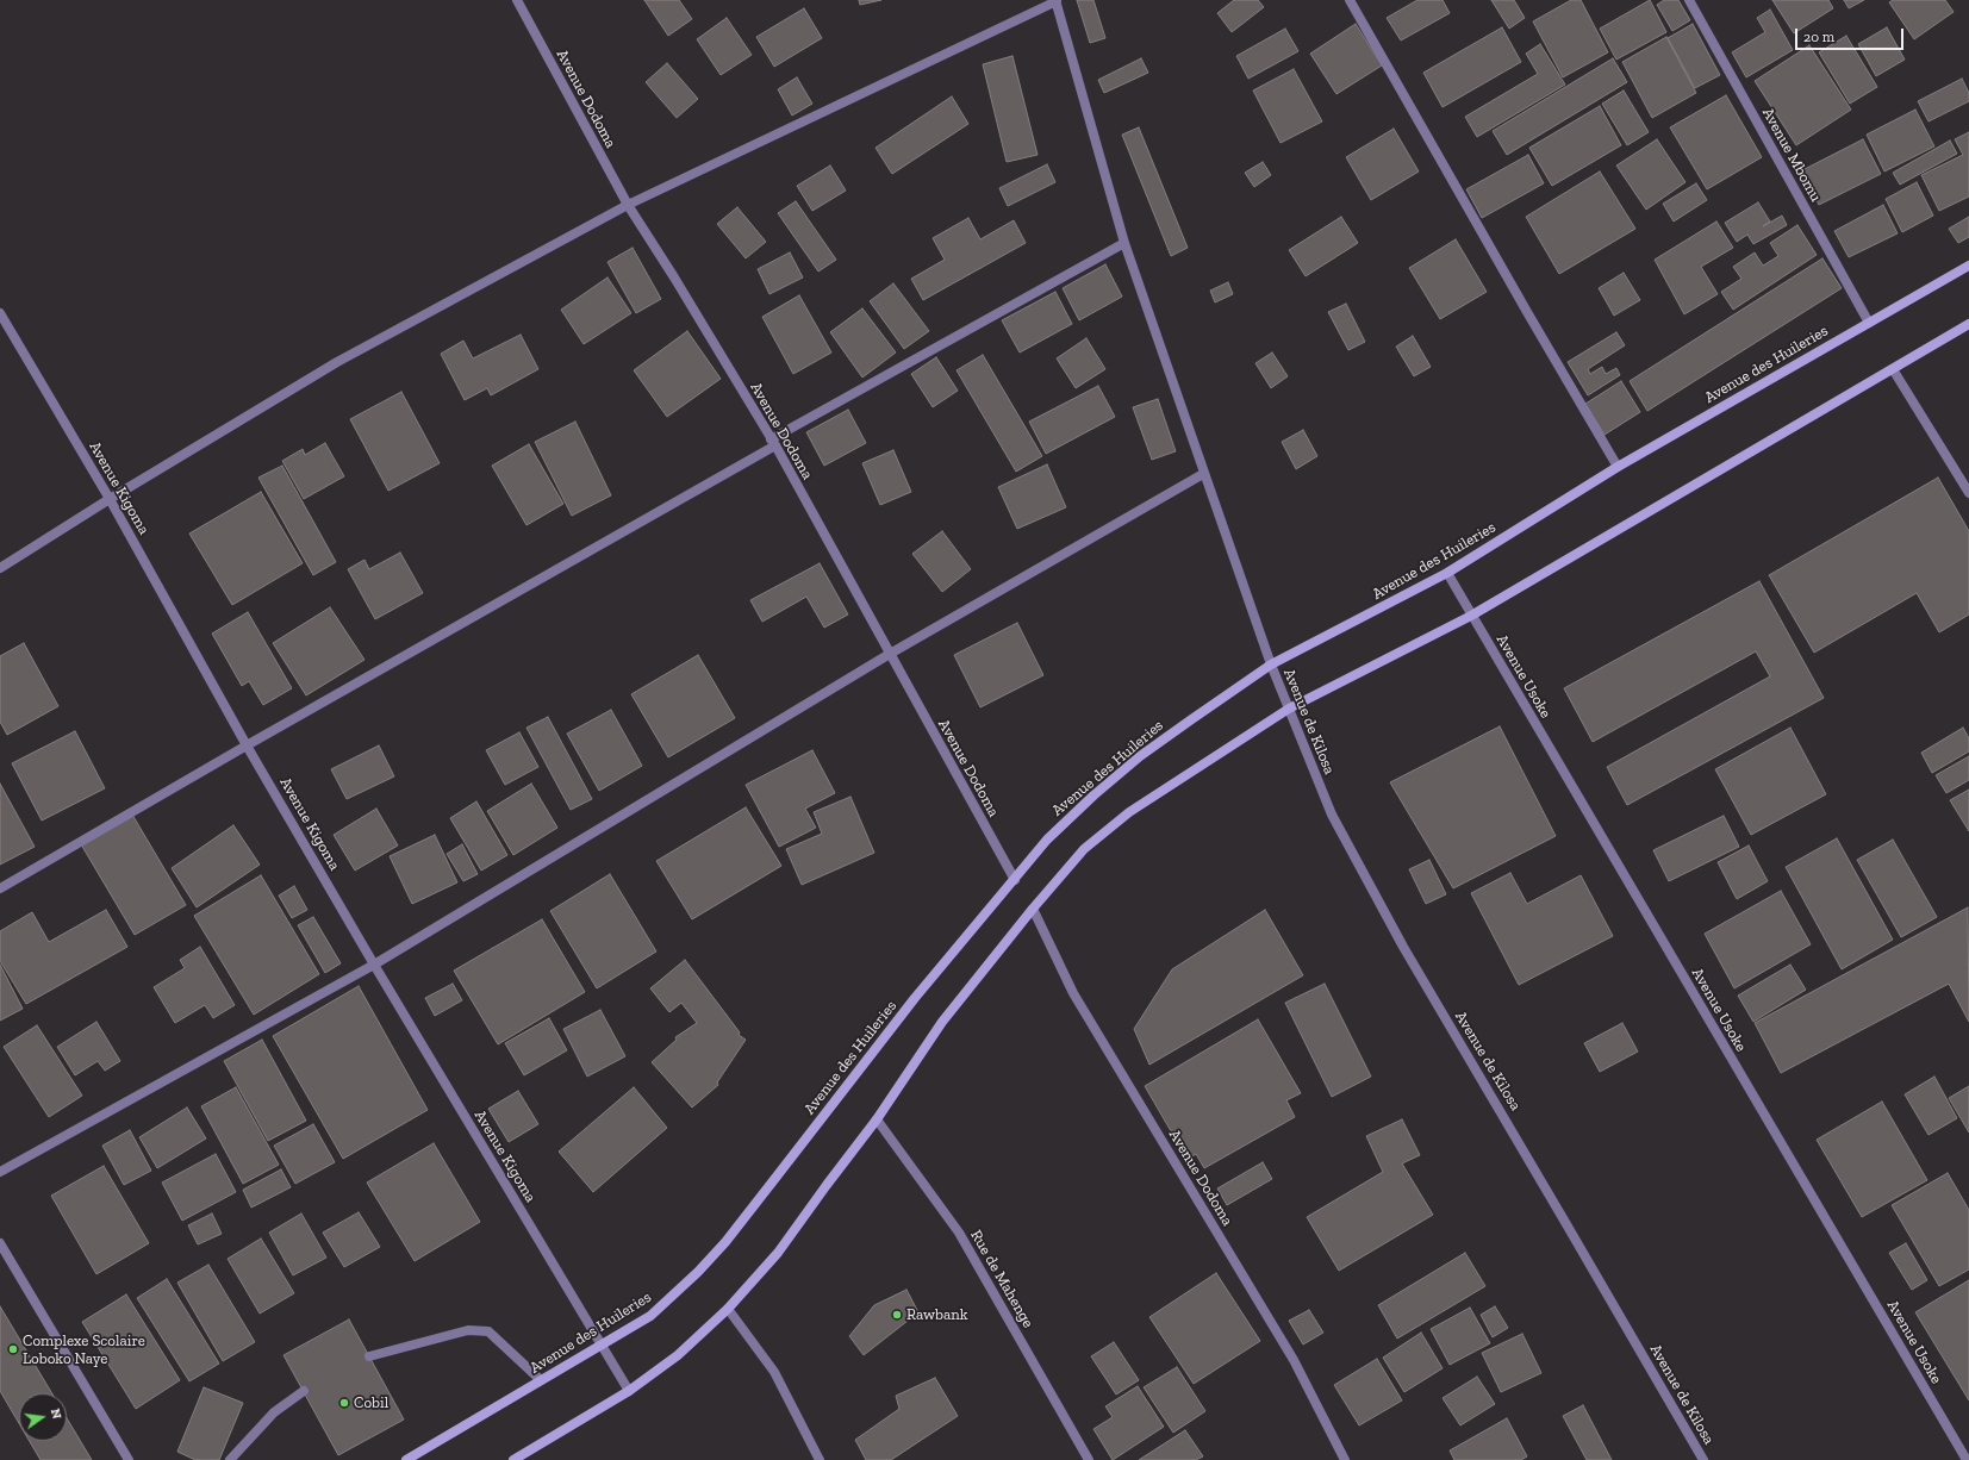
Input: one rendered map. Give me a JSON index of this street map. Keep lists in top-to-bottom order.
{
  "streets": {
    "main road": ["Avenue des Huileries"],
    "street": [
      "Avenue Dodoma",
      "Avenue Mbomu",
      "Avenue Kigoma",
      "Avenue Usoke",
      "Avenue de Kilosa",
      "Rue de Mahenge"
    ]
  },
  "crossings": [
    ["Avenue Dodoma", "Avenue des Huileries"],
    ["Avenue Mbomu", "Avenue des Huileries"],
    ["Avenue des Huileries", "Avenue Kigoma"],
    ["Avenue des Huileries", "Avenue Usoke"],
    ["Avenue des Huileries", "Avenue de Kilosa"]
  ],
  "places": ["Rawbank", "Complexe Scolaire Loboko Naye", "Cobil"],
  "scale_bar": "20 m",
  "north": "right"
}
